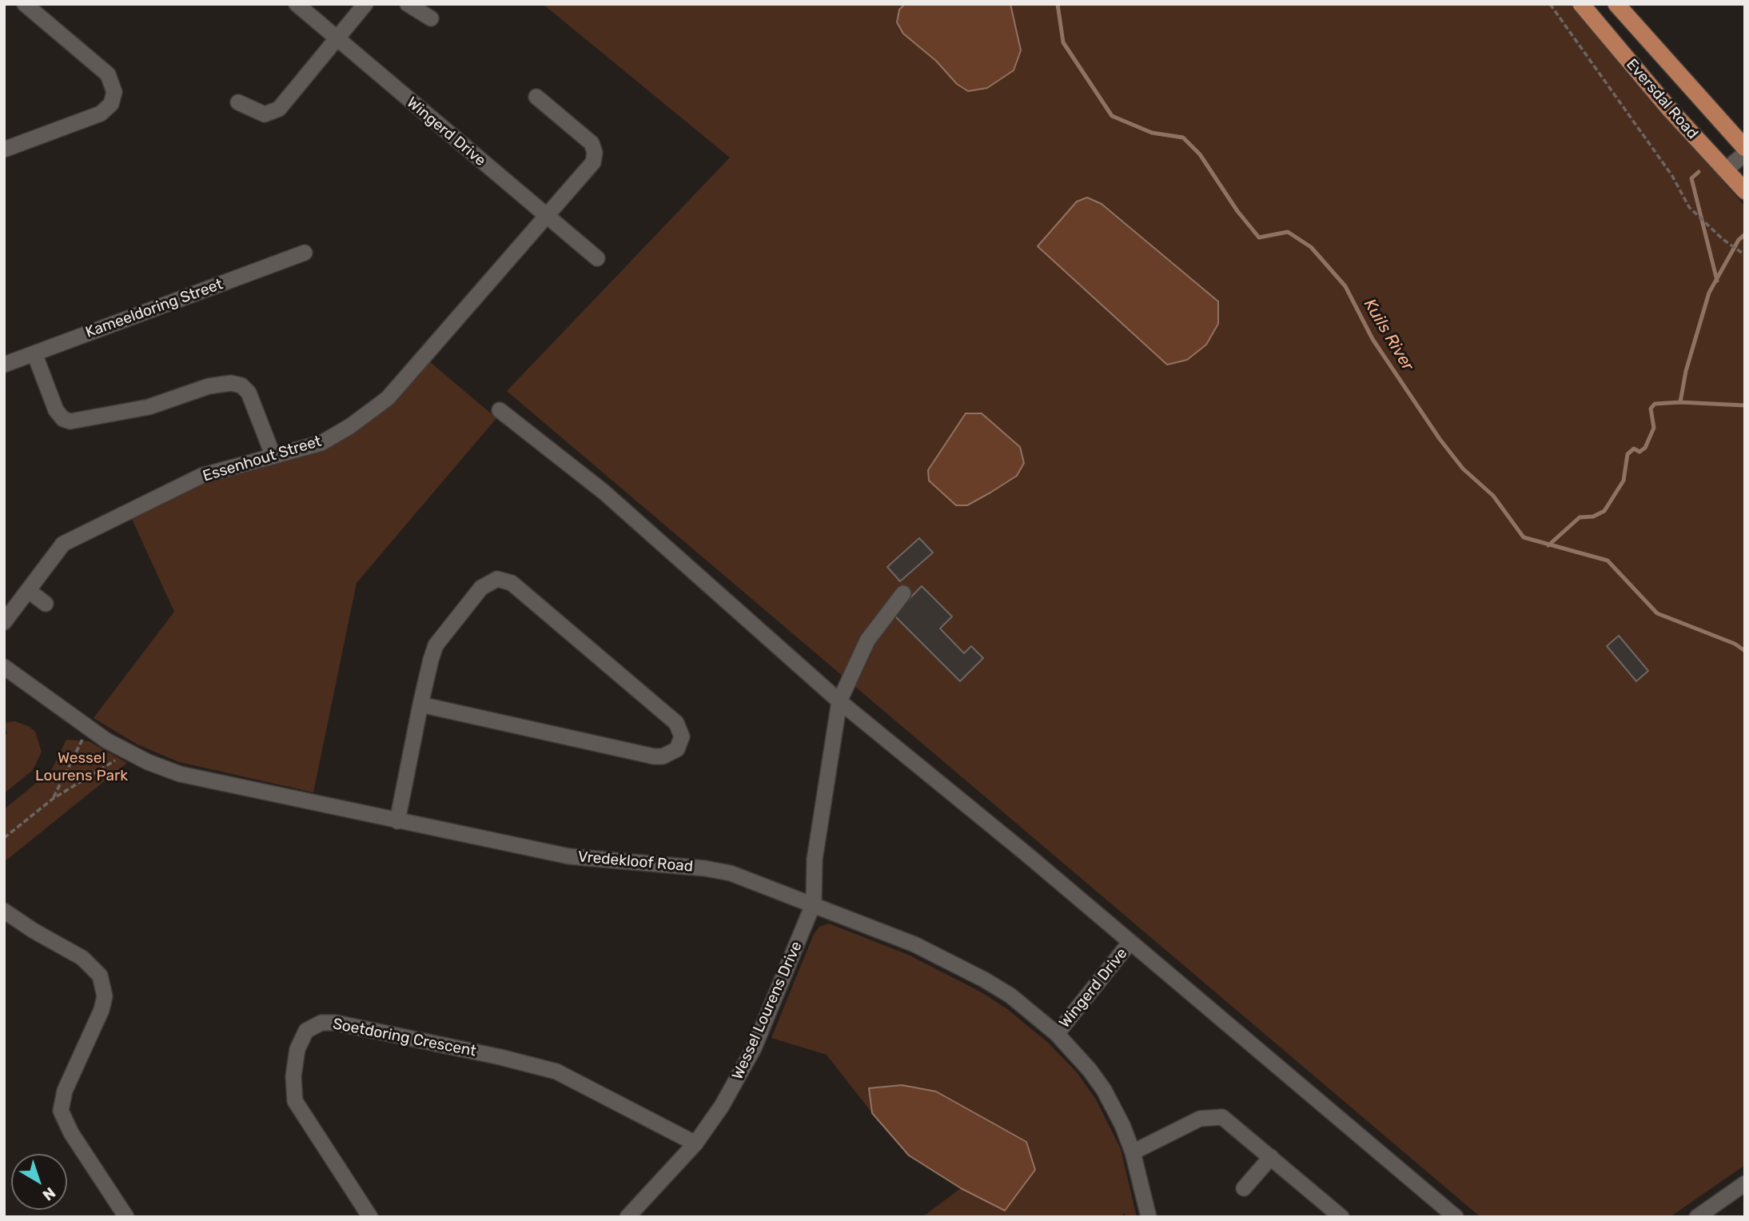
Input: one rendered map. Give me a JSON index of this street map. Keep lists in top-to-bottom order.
{
  "streets": {
    "main road": ["Eversdal Road"],
    "street": [
      "Wingerd Drive",
      "Kameeldoring Street",
      "Essenhout Street",
      "Vredekloof Road",
      "Wessel Lourens Drive",
      "Soetdoring Crescent"
    ]
  },
  "crossings": [
    ["Wingerd Drive", "Essenhout Street"],
    ["Wingerd Drive", "Vredekloof Road"],
    ["Vredekloof Road", "Wessel Lourens Drive"],
    ["Wessel Lourens Drive", "Soetdoring Crescent"]
  ],
  "water": ["Kuils River"],
  "parks": ["Wessel Lourens Park"],
  "north": "bottom right"
}
